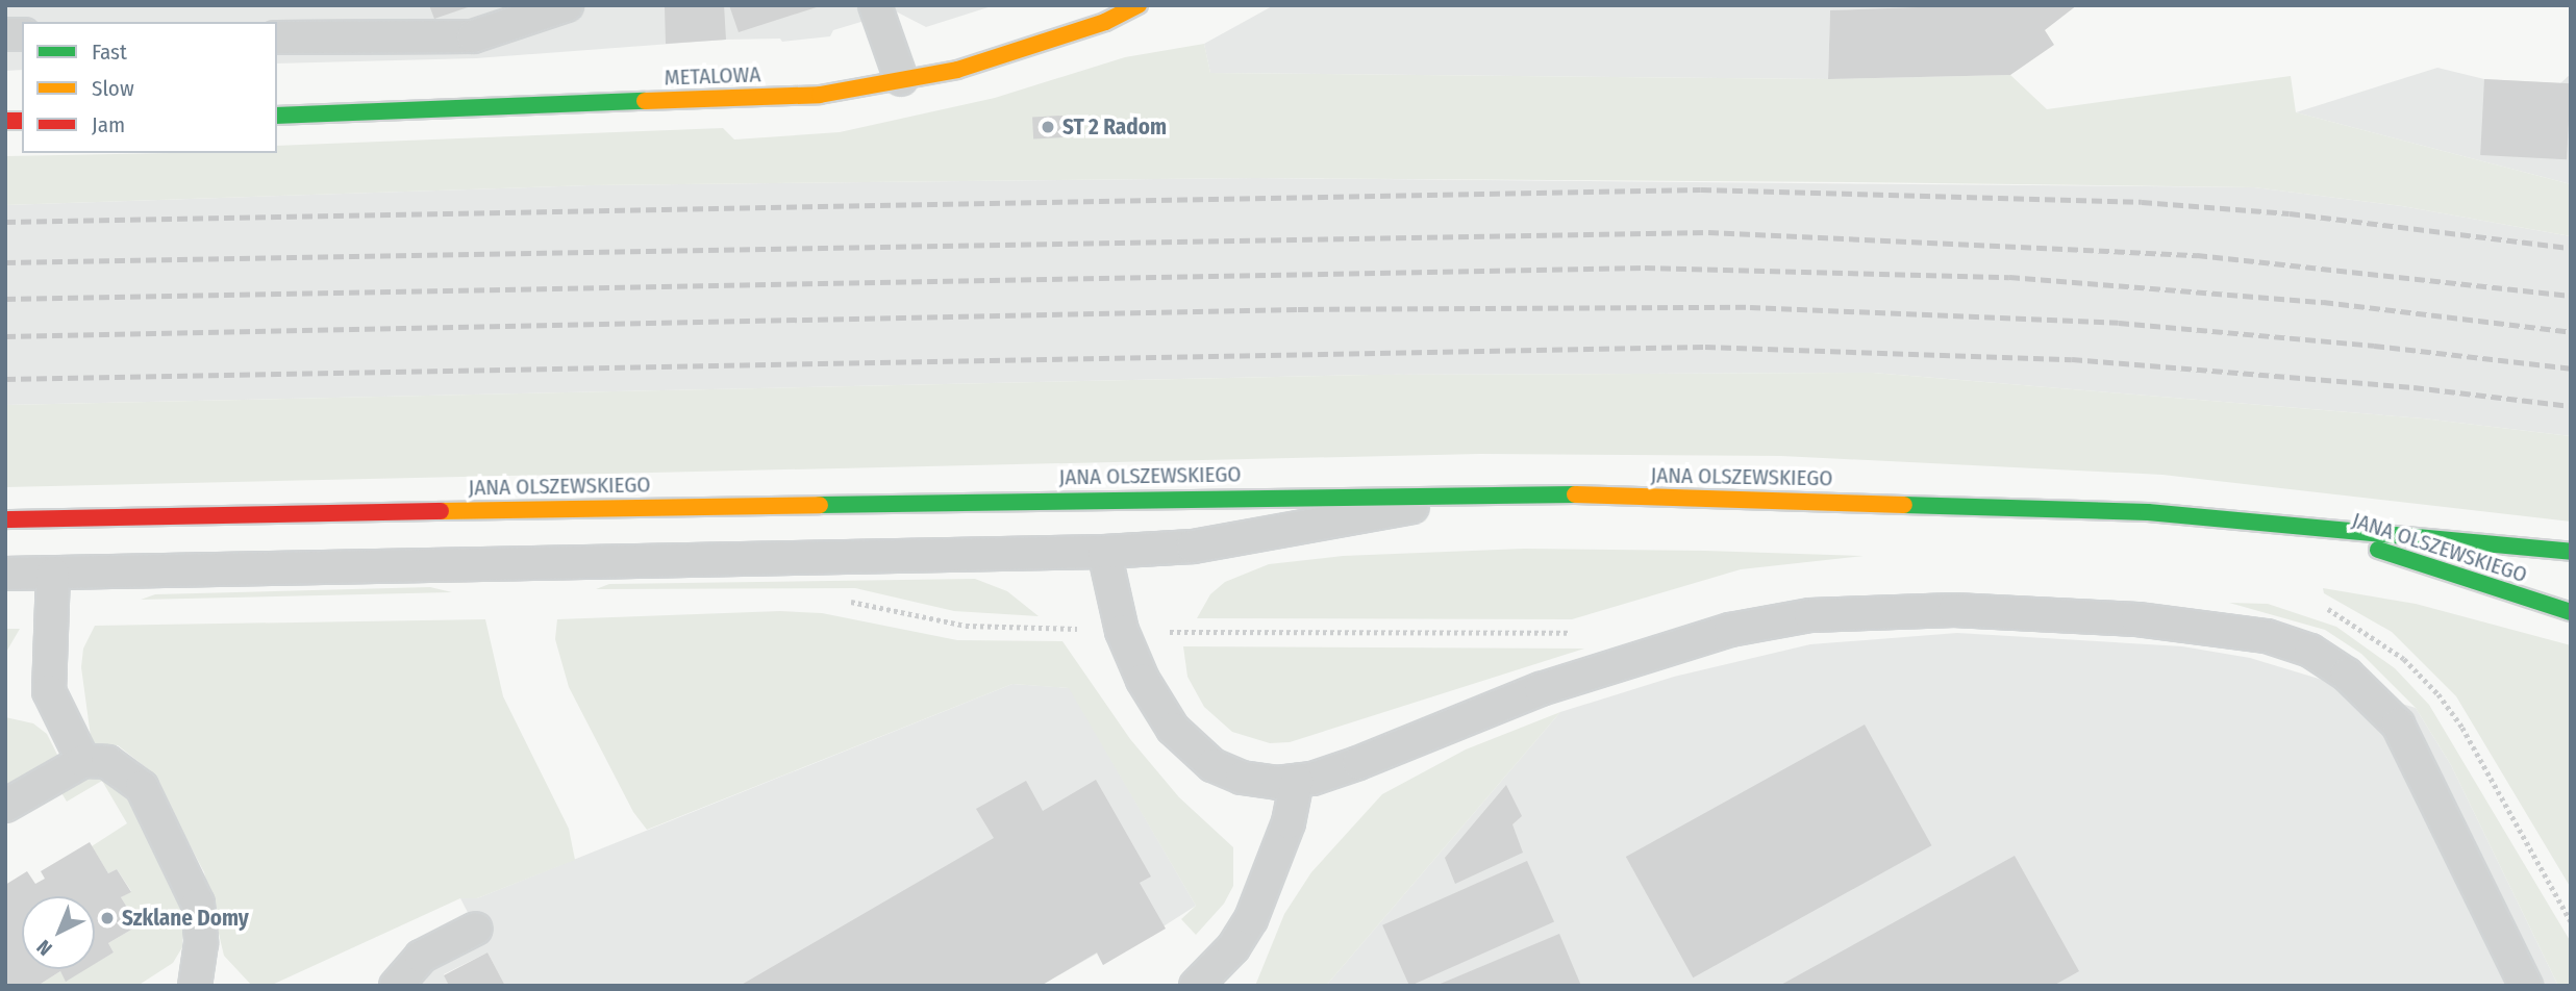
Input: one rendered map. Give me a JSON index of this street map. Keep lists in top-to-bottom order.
{
  "streets": {
    "main road": ["METALOWA", "JANA OLSZEWSKIEGO"]
  },
  "places": ["ST 2 Radom", "Szklane Domy"],
  "legend": ["Fast", "Slow", "Jam"],
  "north": "bottom left"
}
